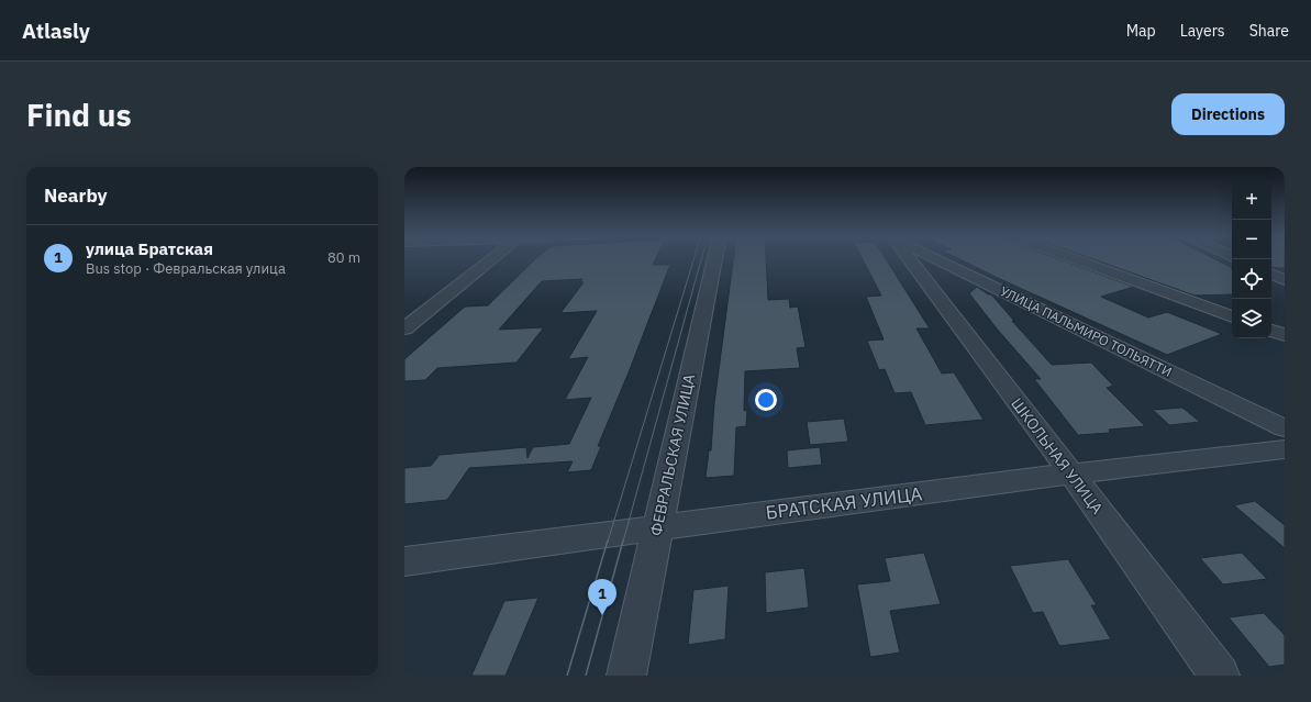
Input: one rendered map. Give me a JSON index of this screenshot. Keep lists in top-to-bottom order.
{
  "streets": {
    "street": [
      "УЛИЦА ПАЛЬМИРО ТОЛЬЯТТИ",
      "ФЕВРАЛЬСКАЯ УЛИЦА",
      "ШКОЛЬНАЯ УЛИЦА",
      "БРАТСКАЯ УЛИЦА"
    ]
  },
  "crossings": [
    ["ФЕВРАЛЬСКАЯ УЛИЦА", "БРАТСКАЯ УЛИЦА"],
    ["ШКОЛЬНАЯ УЛИЦА", "БРАТСКАЯ УЛИЦА"]
  ],
  "page": {
    "header": "Atlasly",
    "nav": ["Map", "Layers", "Share"],
    "buttons": "Directions",
    "title": "Find us",
    "heading": "Nearby",
    "map_buttons": ["+", "−"],
    "list": [
      {
        "mark": "1",
        "name": "улица Братская",
        "note": "Bus stop · Февральская улица",
        "value": "80 m"
      }
    ],
    "pins": "1"
  }
}
